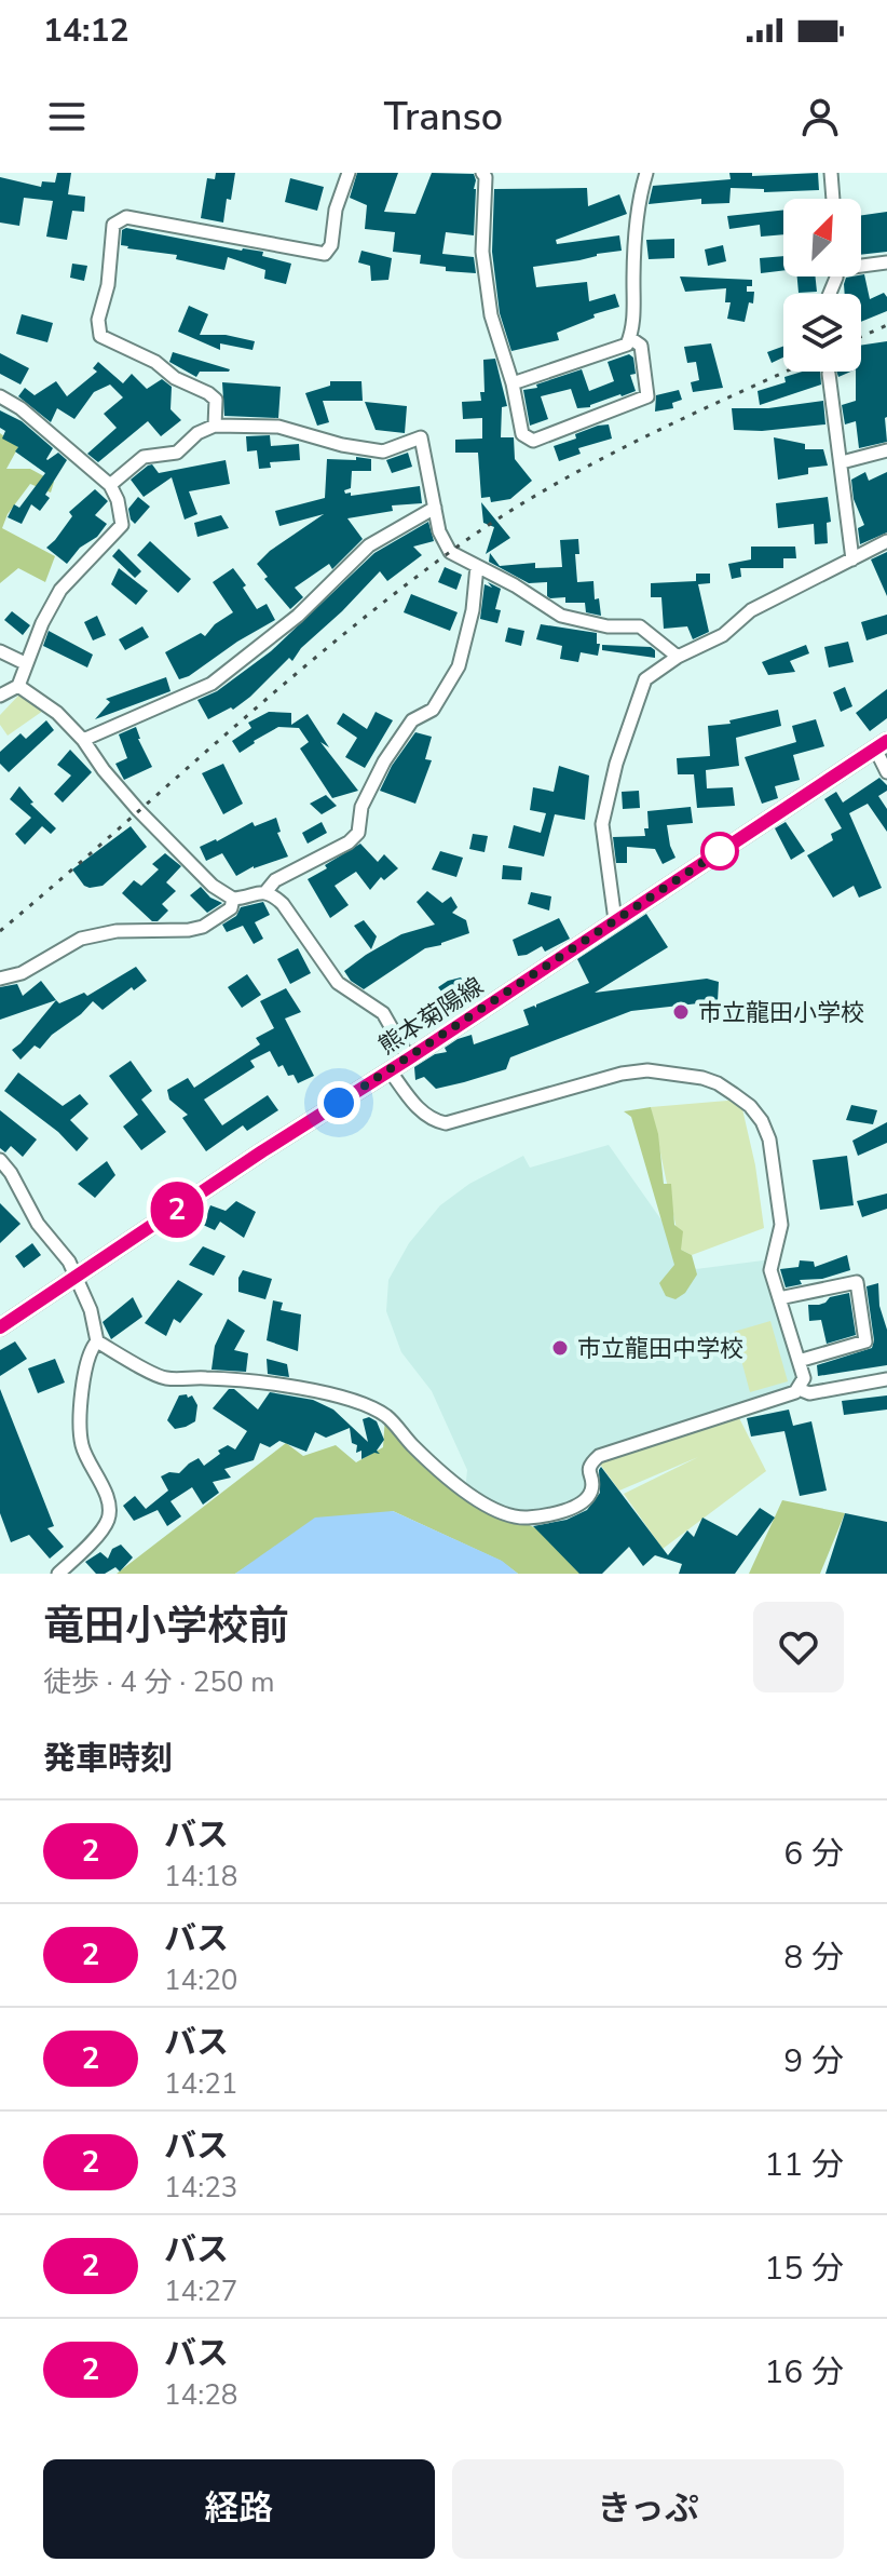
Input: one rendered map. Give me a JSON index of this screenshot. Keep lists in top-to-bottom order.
{
  "streets": {
    "main road": ["熊本菊陽線"]
  },
  "places": ["市立龍田小学校", "市立龍田中学校"],
  "lines": ["bus line 2"],
  "north": "top right",
  "page": {
    "status": "14:12",
    "header": "Transo",
    "on_map": "2",
    "heading": [
      ["竜田小学校前", "徒歩 · 4 分 · 250 m"],
      "発車時刻"
    ],
    "list": [
      {
        "mark": "2",
        "name": "バス",
        "note": "14:18",
        "value": "6 分"
      },
      {
        "mark": "2",
        "name": "バス",
        "note": "14:20",
        "value": "8 分"
      },
      {
        "mark": "2",
        "name": "バス",
        "note": "14:21",
        "value": "9 分"
      },
      {
        "mark": "2",
        "name": "バス",
        "note": "14:23",
        "value": "11 分"
      },
      {
        "mark": "2",
        "name": "バス",
        "note": "14:27",
        "value": "15 分"
      },
      {
        "mark": "2",
        "name": "バス",
        "note": "14:28",
        "value": "16 分"
      }
    ],
    "buttons": ["経路", "きっぷ"]
  }
}
